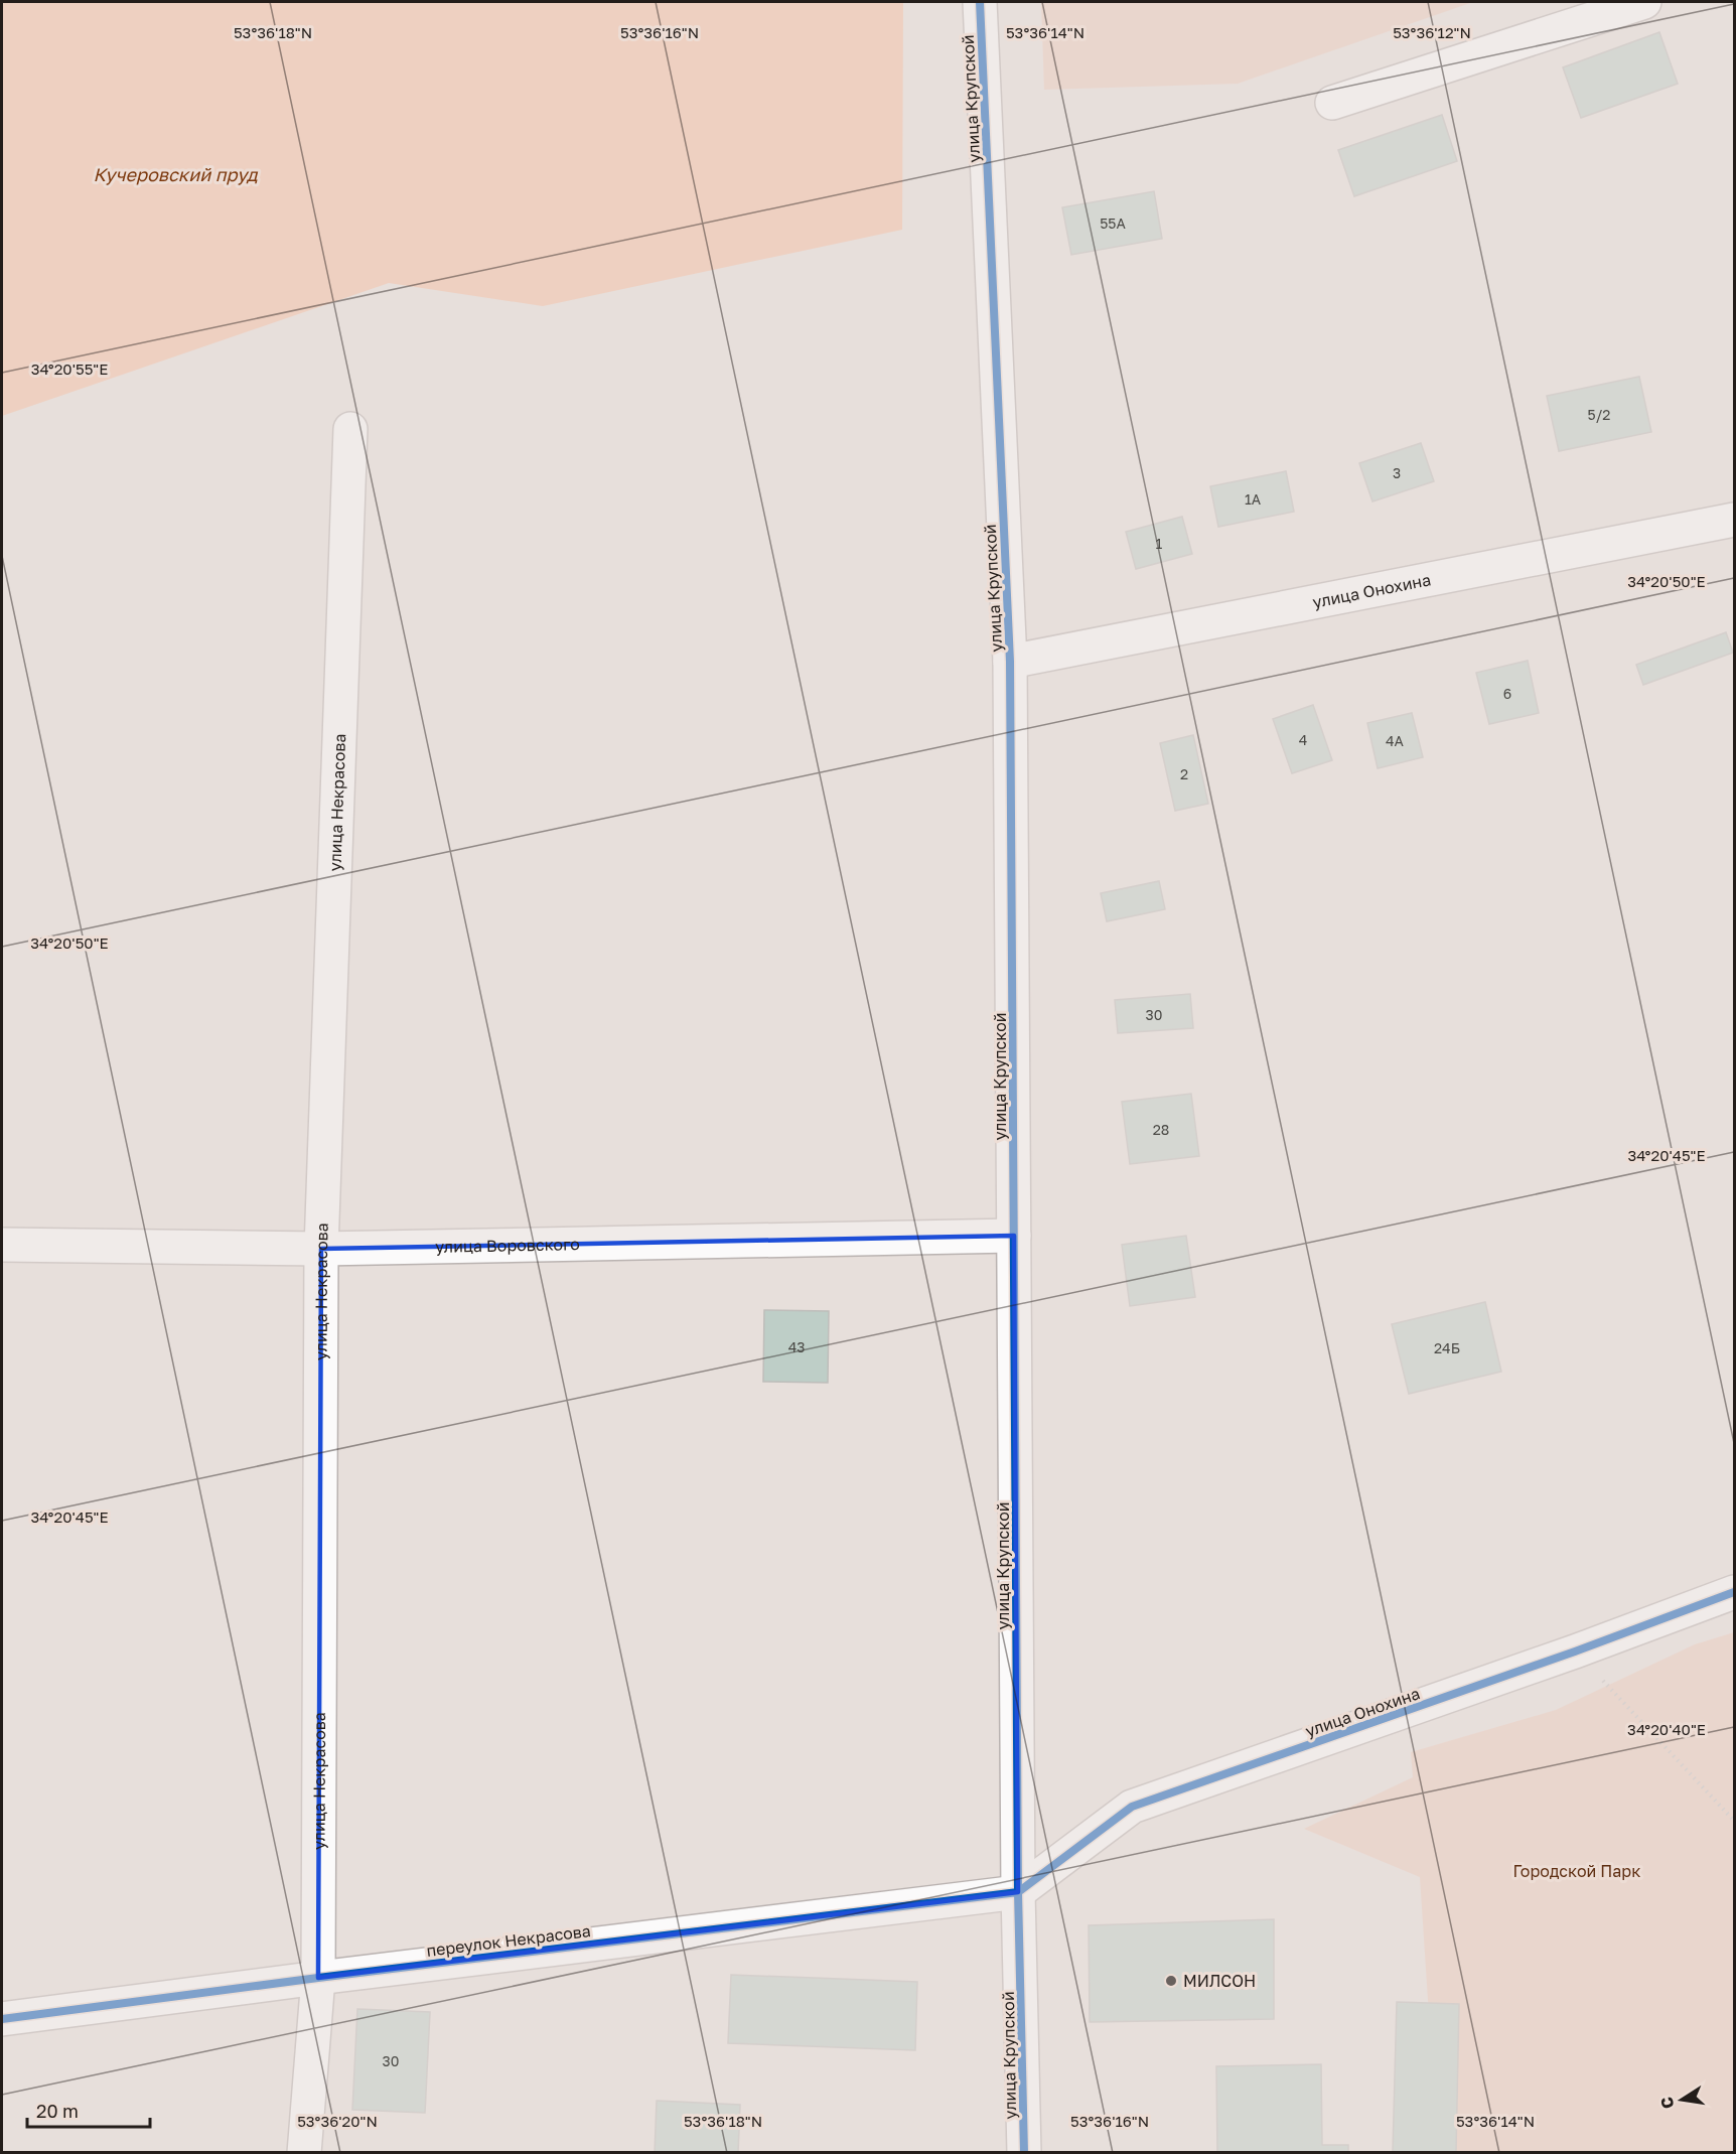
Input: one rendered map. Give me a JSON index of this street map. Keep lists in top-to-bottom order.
{
  "streets": {
    "street": [
      "улица Крупской",
      "улица Онохина",
      "улица Некрасова",
      "улица Воровского",
      "переулок Некрасова"
    ]
  },
  "crossings": [
    ["улица Крупской", "улица Онохина"],
    ["улица Крупской", "улица Воровского"],
    ["улица Крупской", "переулок Некрасова"],
    ["улица Онохина", "переулок Некрасова"],
    ["улица Некрасова", "улица Воровского"],
    ["улица Некрасова", "переулок Некрасова"]
  ],
  "water": ["Кучеровский пруд"],
  "parks": ["Городской Парк"],
  "places": ["МИЛСОН"],
  "house_numbers": [
    "55А",
    "5/2",
    "3",
    "1А",
    "1",
    "6",
    "4",
    "4А",
    "2",
    "30",
    "28",
    "43",
    "24Б",
    "30"
  ],
  "scale_bar": "20 m",
  "north": "left",
  "coordinates": [
    "53°36'18\"N",
    "53°36'16\"N",
    "53°36'14\"N",
    "53°36'12\"N",
    "34°20'55\"E",
    "34°20'50\"E",
    "34°20'45\"E",
    "34°20'40\"E",
    "53°36'20\"N"
  ]
}
